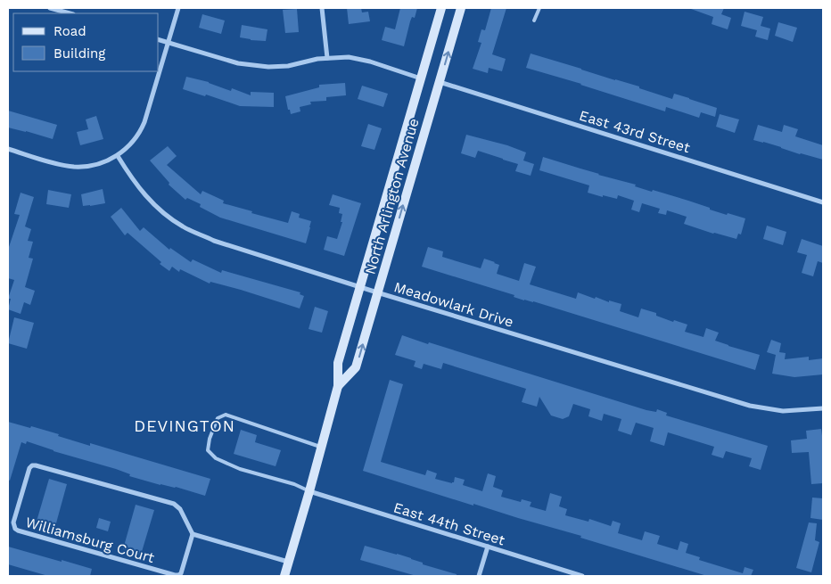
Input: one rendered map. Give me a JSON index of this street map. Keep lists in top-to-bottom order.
{
  "streets": {
    "main road": ["North Arlington Avenue"],
    "street": [
      "East 43rd Street",
      "Meadowlark Drive",
      "East 44th Street",
      "Williamsburg Court"
    ]
  },
  "crossings": [
    ["East 43rd Street", "North Arlington Avenue"],
    ["North Arlington Avenue", "Meadowlark Drive"],
    ["North Arlington Avenue", "East 44th Street"]
  ],
  "districts": ["DEVINGTON"],
  "legend": ["Road", "Building"]
}
